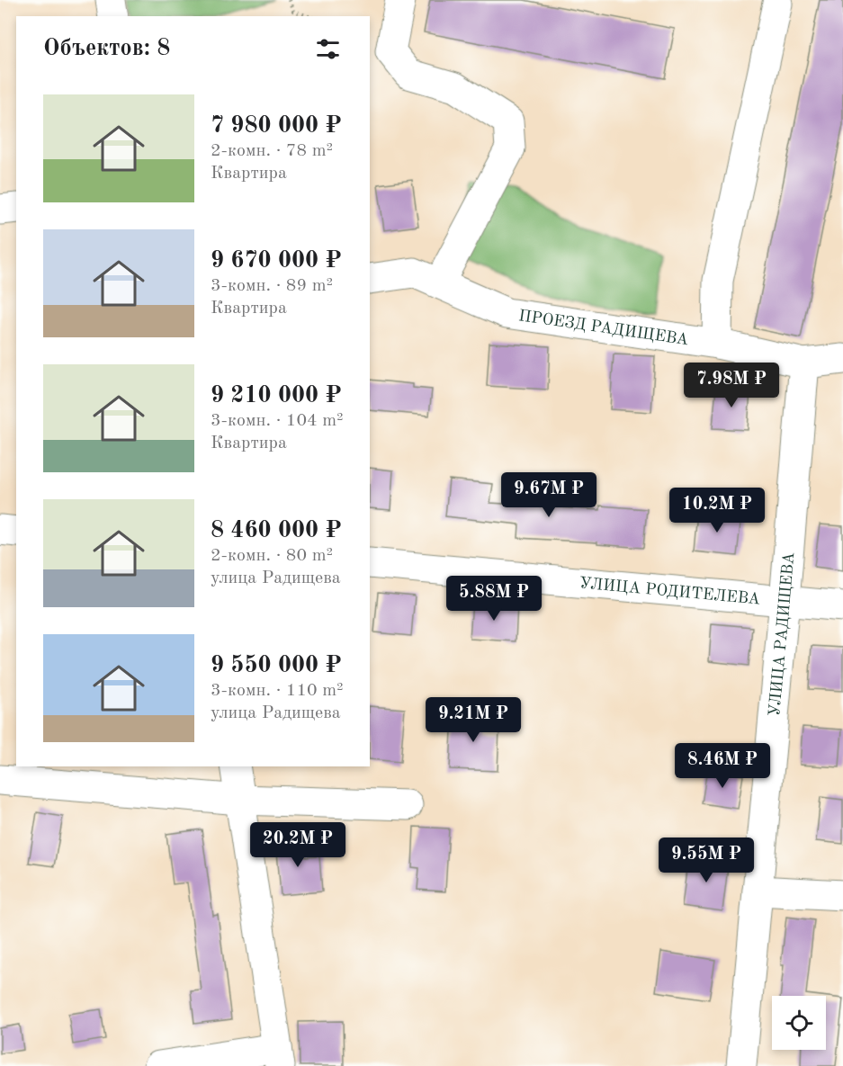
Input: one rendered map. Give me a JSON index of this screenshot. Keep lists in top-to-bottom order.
{
  "streets": {
    "street": ["ПРОЕЗД РАДИЩЕВА", "УЛИЦА РОДИТЕЛЕВА", "УЛИЦА РАДИЩЕВА"]
  },
  "crossings": [
    ["ПРОЕЗД РАДИЩЕВА", "УЛИЦА РАДИЩЕВА"],
    ["УЛИЦА РОДИТЕЛЕВА", "УЛИЦА РАДИЩЕВА"]
  ],
  "page": {
    "heading": "Объектов: 8",
    "list": [
      {
        "name": "7 980 000 ₽",
        "note": "2-комн. · 78 m² · Квартира"
      },
      {
        "name": "9 670 000 ₽",
        "note": "3-комн. · 89 m² · Квартира"
      },
      {
        "name": "9 210 000 ₽",
        "note": "3-комн. · 104 m² · Квартира"
      },
      {
        "name": "8 460 000 ₽",
        "note": "2-комн. · 80 m² · улица Радищева"
      },
      {
        "name": "9 550 000 ₽",
        "note": "3-комн. · 110 m² · улица Радищева"
      }
    ],
    "price": [
      "7.98M ₽",
      "9.67M ₽",
      "10.2M ₽",
      "5.88M ₽",
      "9.21M ₽",
      "8.46M ₽",
      "20.2M ₽",
      "9.55M ₽"
    ]
  }
}
